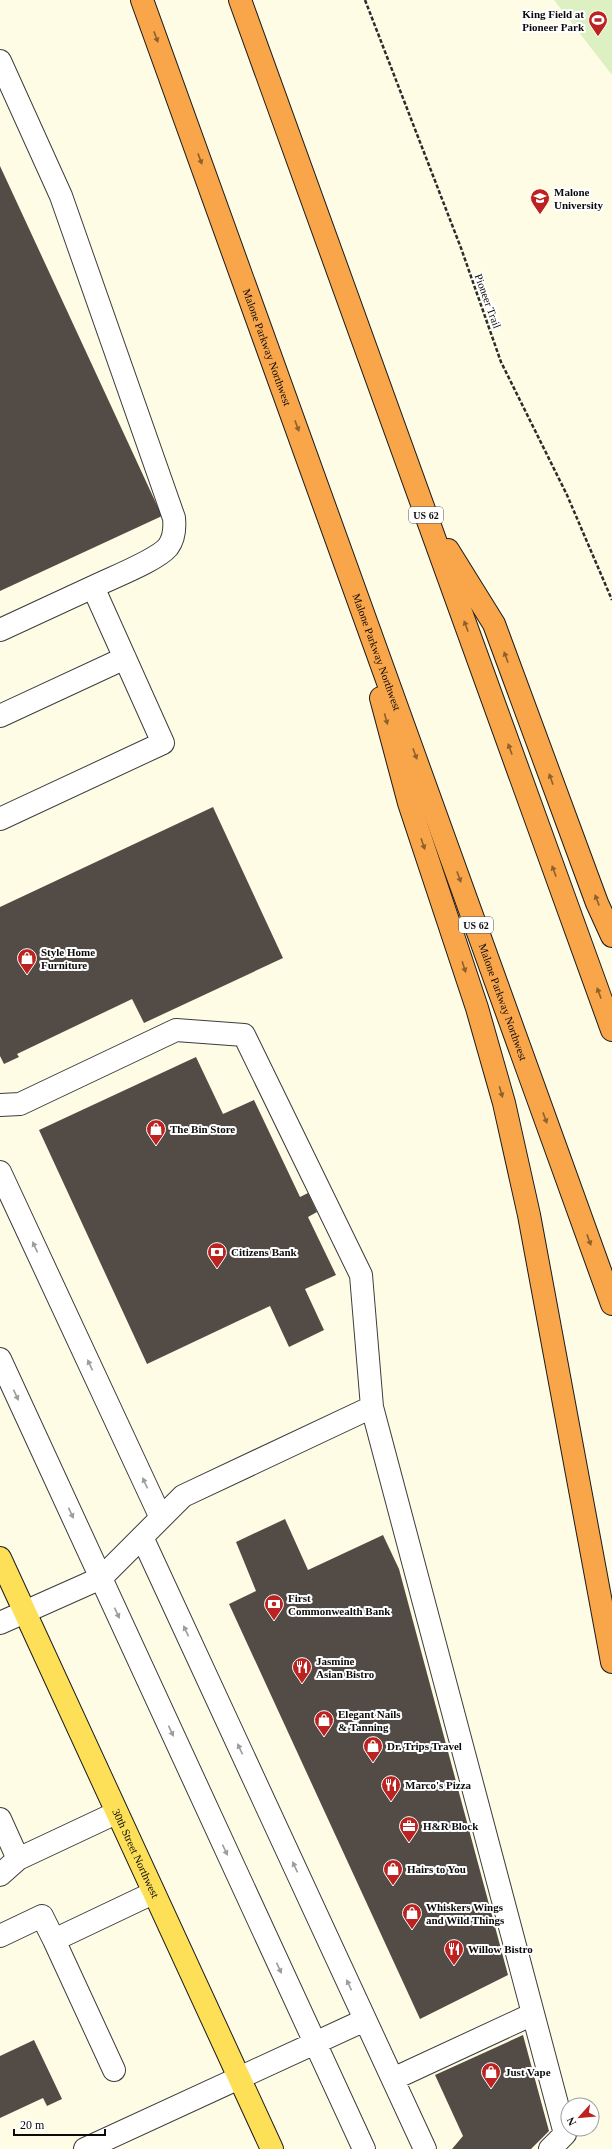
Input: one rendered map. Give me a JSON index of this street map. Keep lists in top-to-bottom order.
{
  "streets": {
    "highway": ["Malone Parkway Northwest", "US 62"],
    "main road": ["30th Street Northwest"],
    "path": ["Pioneer Trail"]
  },
  "places": {
    "sports": ["King Field at Pioneer Park"],
    "school or university": ["Malone University"],
    "shop": [
      "Style Home Furniture",
      "The Bin Store",
      "Elegant Nails & Tanning",
      "Dr. Trips Travel",
      "Hairs to You",
      "Whiskers Wings and Wild Things",
      "Just Vape"
    ],
    "bank": ["Citizens Bank", "First Commonwealth Bank"],
    "restaurant": ["Jasmine Asian Bistro", "Marco's Pizza", "Willow Bistro"],
    "office": ["H&R Block"]
  },
  "scale_bar": "20 m",
  "north": "bottom left"
}
